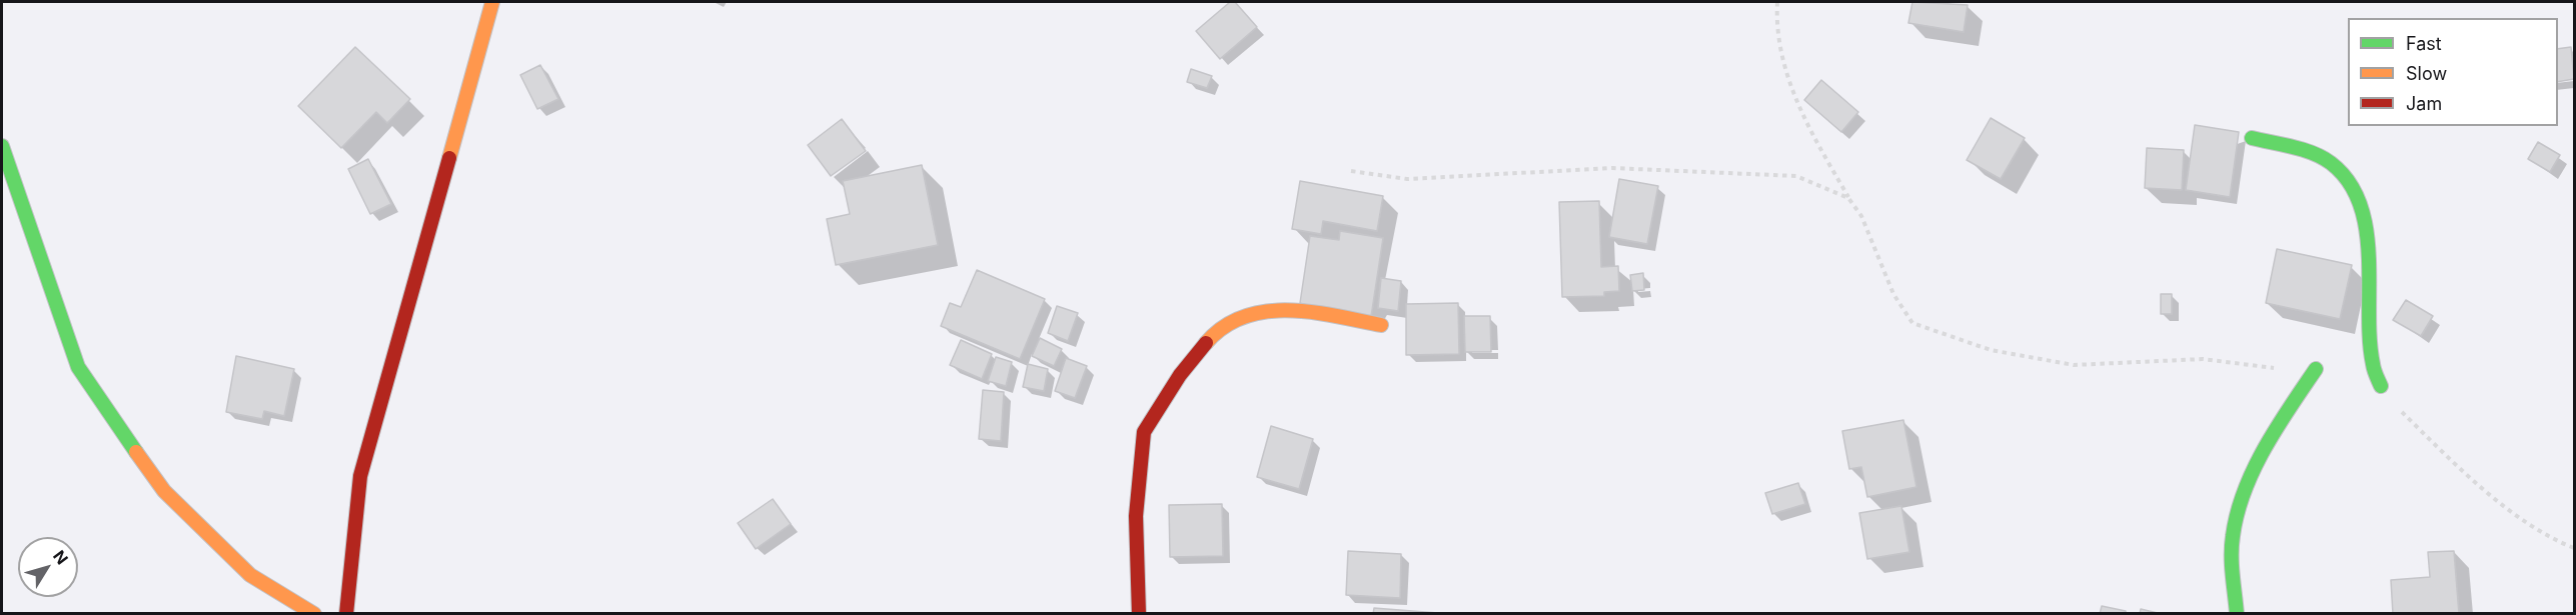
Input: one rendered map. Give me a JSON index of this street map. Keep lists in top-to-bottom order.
{
  "legend": ["Fast", "Slow", "Jam"],
  "north": "top right"
}
